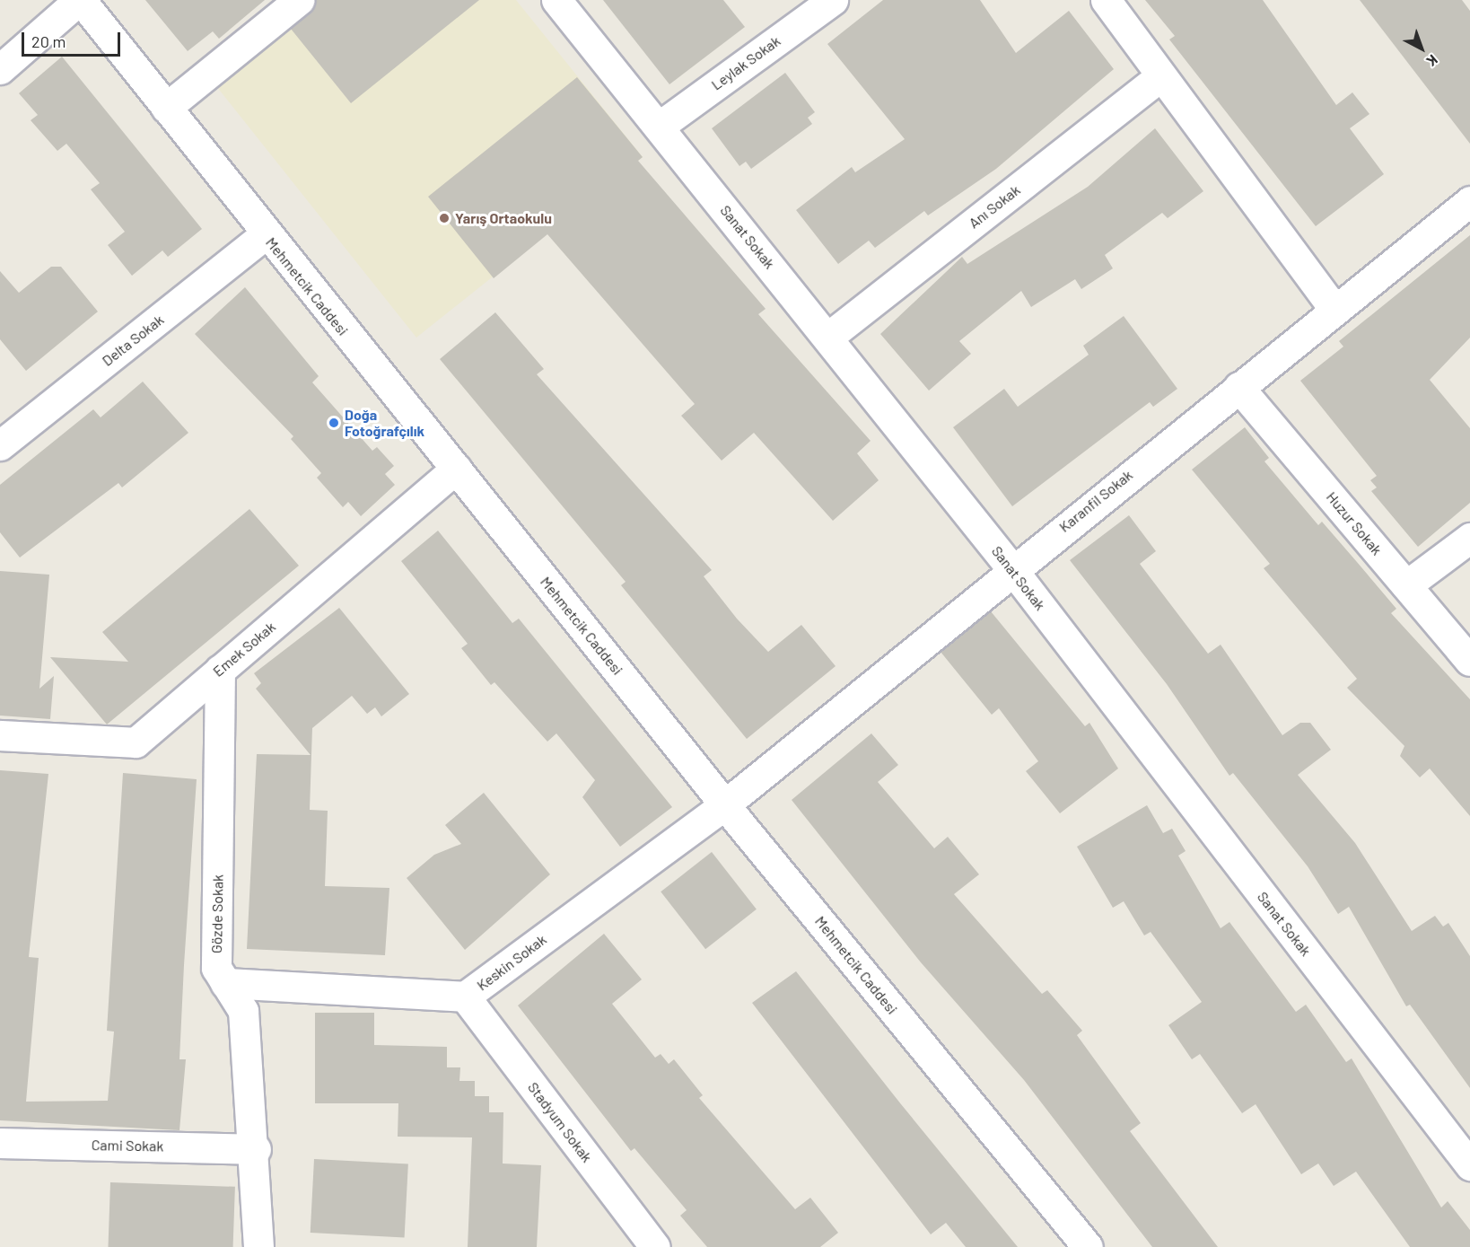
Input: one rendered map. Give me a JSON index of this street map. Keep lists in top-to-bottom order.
{
  "streets": {
    "street": [
      "Leylak Sokak",
      "Anı Sokak",
      "Sanat Sokak",
      "Mehmetcik Caddesi",
      "Delta Sokak",
      "Karanfil Sokak",
      "Huzur Sokak",
      "Emek Sokak",
      "Gözde Sokak",
      "Keskin Sokak",
      "Stadyum Sokak",
      "Cami Sokak"
    ]
  },
  "crossings": [
    ["Leylak Sokak", "Sanat Sokak"],
    ["Anı Sokak", "Sanat Sokak"],
    ["Sanat Sokak", "Karanfil Sokak"],
    ["Mehmetcik Caddesi", "Delta Sokak"],
    ["Mehmetcik Caddesi", "Karanfil Sokak"],
    ["Mehmetcik Caddesi", "Emek Sokak"],
    ["Mehmetcik Caddesi", "Keskin Sokak"],
    ["Karanfil Sokak", "Huzur Sokak"],
    ["Karanfil Sokak", "Keskin Sokak"],
    ["Emek Sokak", "Gözde Sokak"],
    ["Gözde Sokak", "Keskin Sokak"],
    ["Gözde Sokak", "Cami Sokak"],
    ["Keskin Sokak", "Stadyum Sokak"]
  ],
  "places": ["Yarış Ortaokulu", "Doğa Fotoğrafçılık"],
  "scale_bar": "20 m",
  "north": "bottom right"
}
